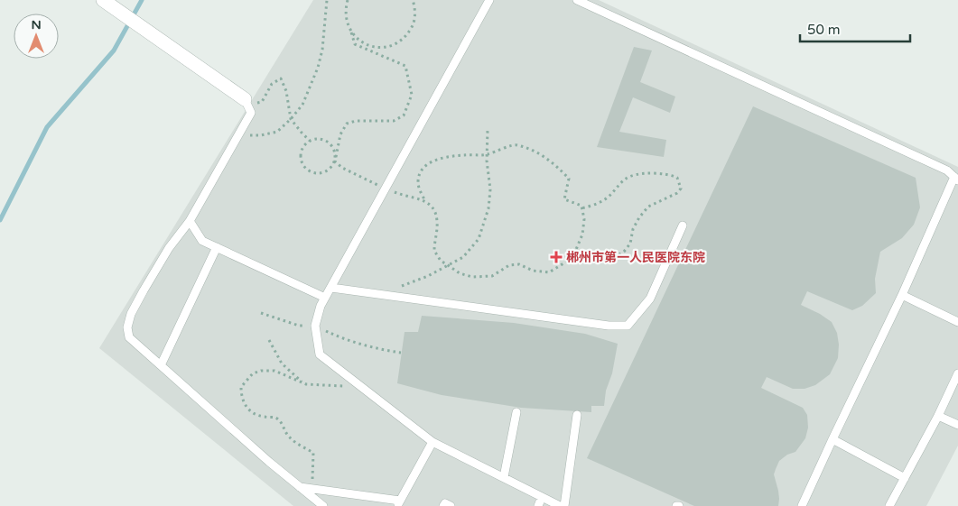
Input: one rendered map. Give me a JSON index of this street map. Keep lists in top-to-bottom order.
{
  "places": {
    "health": ["郴州市第一人民医院东院"]
  },
  "scale_bar": "50 m",
  "north": "top"
}
